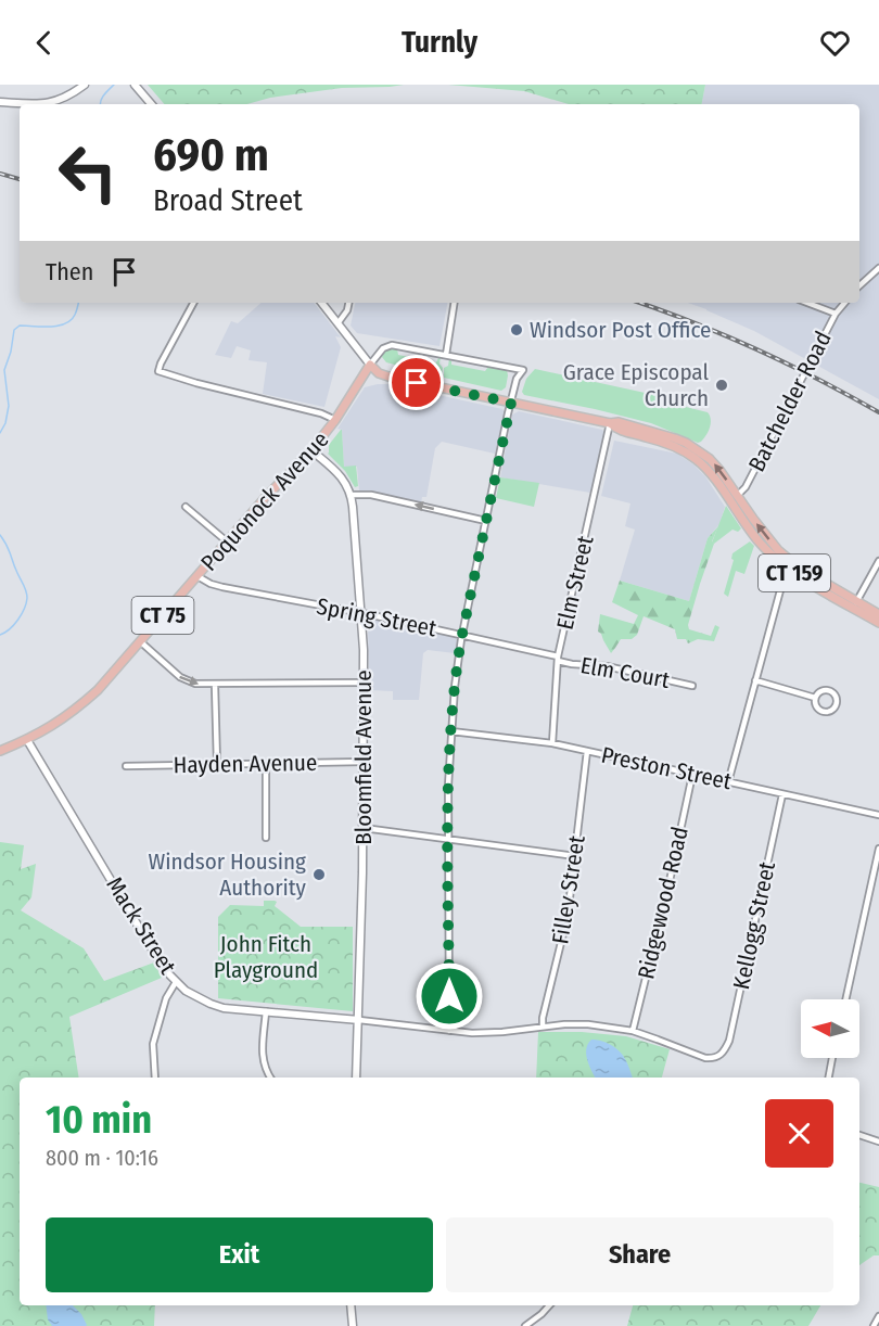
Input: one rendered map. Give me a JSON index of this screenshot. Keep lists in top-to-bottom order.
{
  "streets": {
    "main road": [
      "Poquonock Avenue",
      "CT 159",
      "CT 75",
      "Bloomfield Avenue",
      "Mack Street"
    ],
    "street": [
      "Batchelder Road",
      "Elm Street",
      "Spring Street",
      "Elm Court",
      "Hayden Avenue",
      "Preston Street",
      "Filley Street",
      "Ridgewood Road",
      "Kellogg Street"
    ]
  },
  "crossings": [
    ["Batchelder Road", "CT 159"],
    ["Poquonock Avenue", "CT 159"],
    ["Poquonock Avenue", "Spring Street"],
    ["Poquonock Avenue", "Mack Street"],
    ["CT 159", "Elm Street"],
    ["Elm Street", "Spring Street"],
    ["Elm Street", "Elm Court"],
    ["Elm Street", "Preston Street"],
    ["Spring Street", "Elm Court"],
    ["Spring Street", "Bloomfield Avenue"],
    ["Bloomfield Avenue", "Hayden Avenue"],
    ["Bloomfield Avenue", "Mack Street"],
    ["Preston Street", "Filley Street"],
    ["Preston Street", "Ridgewood Road"],
    ["Preston Street", "Kellogg Street"],
    ["Ridgewood Road", "Kellogg Street"]
  ],
  "parks": ["John Fitch Playground"],
  "places": ["Windsor Post Office", "Grace Episcopal Church", "Windsor Housing Authority"],
  "north": "left",
  "page": {
    "header": "Turnly",
    "turn": ["690 m", "Broad Street"],
    "then": "Then",
    "heading": ["10 min", "800 m · 10:16"],
    "buttons": ["Exit", "Share"]
  }
}
